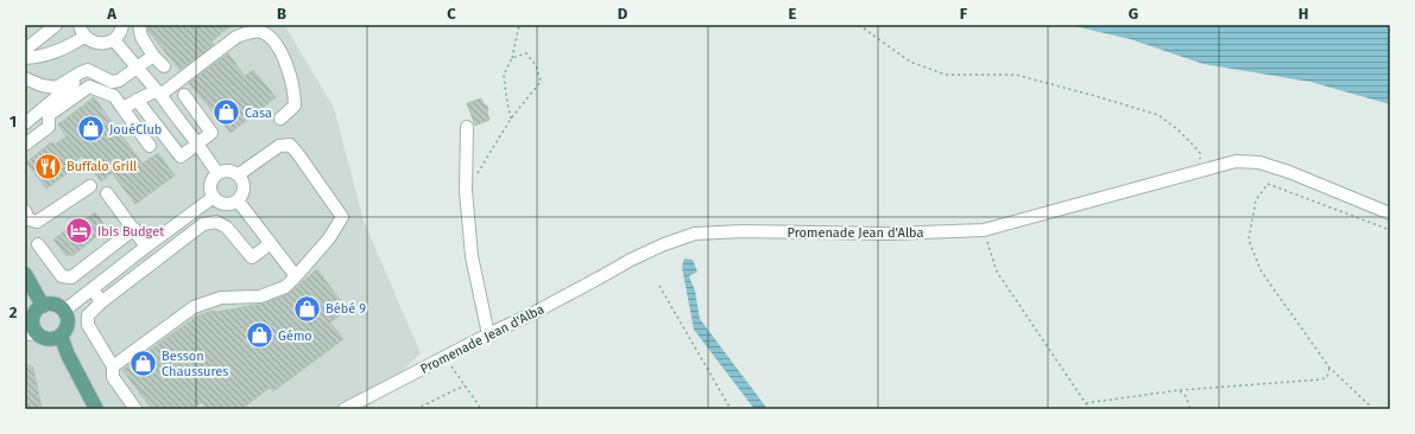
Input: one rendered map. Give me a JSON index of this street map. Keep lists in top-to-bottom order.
{
  "streets": {
    "street": ["Promenade Jean d'Alba"]
  },
  "places": {
    "shop": [
      "Casa",
      "JouéClub",
      "Bébé 9",
      "Gémo",
      "Besson Chaussures"
    ],
    "restaurant": ["Buffalo Grill"],
    "hotel": ["Ibis Budget"]
  },
  "grid": {
    "columns": [
      "A",
      "B",
      "C",
      "D",
      "E",
      "F",
      "G",
      "H"
    ],
    "rows": ["1", "2"]
  }
}
